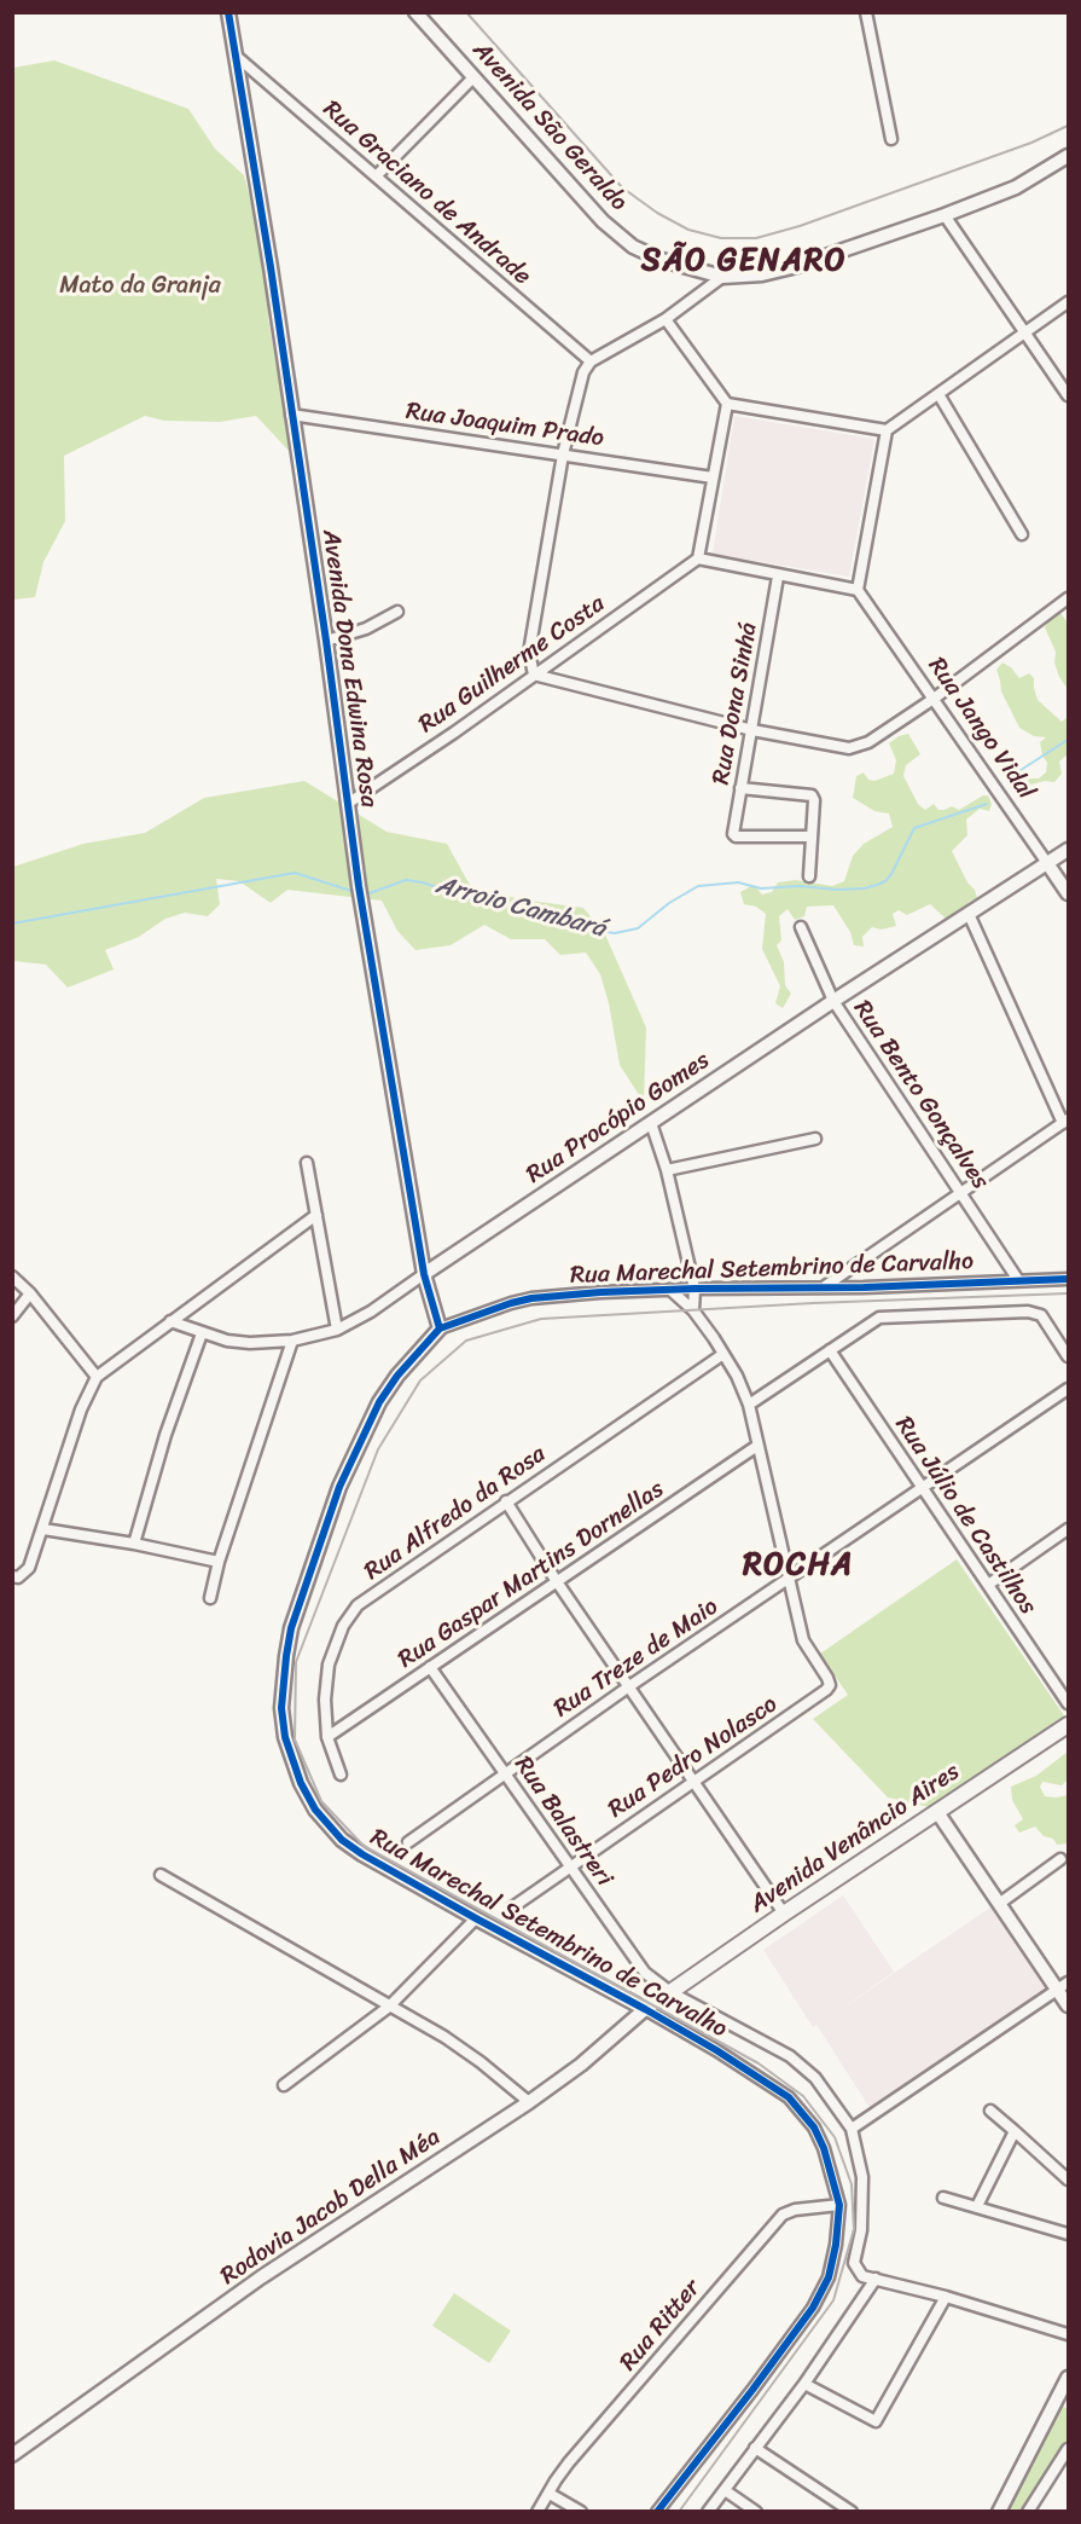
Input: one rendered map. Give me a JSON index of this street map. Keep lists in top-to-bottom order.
{
  "streets": {
    "main road": ["Avenida Venâncio Aires"],
    "street": [
      "Avenida São Geraldo",
      "Rua Graciano de Andrade",
      "Rua Joaquim Prado",
      "Rua Guilherme Costa",
      "Avenida Dona Edwina Rosa",
      "Rua Dona Sinhá",
      "Rua Jango Vidal",
      "Rua Bento Gonçalves",
      "Rua Procópio Gomes",
      "Rua Marechal Setembrino de Carvalho",
      "Rua Alfredo da Rosa",
      "Rua Júlio de Castilhos",
      "Rua Gaspar Martins Dornellas",
      "Rua Treze de Maio",
      "Rua Pedro Nolasco",
      "Rua Balastreri",
      "Rodovia Jacob Della Méa",
      "Rua Ritter"
    ]
  },
  "crossings": [
    ["Rua Graciano de Andrade", "Avenida Dona Edwina Rosa"],
    ["Rua Joaquim Prado", "Avenida Dona Edwina Rosa"],
    ["Rua Guilherme Costa", "Avenida Dona Edwina Rosa"],
    ["Avenida Dona Edwina Rosa", "Rua Procópio Gomes"],
    ["Avenida Dona Edwina Rosa", "Rua Marechal Setembrino de Carvalho"],
    ["Rua Jango Vidal", "Rua Procópio Gomes"],
    ["Rua Bento Gonçalves", "Rua Procópio Gomes"],
    ["Rua Bento Gonçalves", "Rua Marechal Setembrino de Carvalho"],
    ["Rua Marechal Setembrino de Carvalho", "Rua Balastreri"],
    ["Rua Marechal Setembrino de Carvalho", "Avenida Venâncio Aires"],
    ["Rua Marechal Setembrino de Carvalho", "Rodovia Jacob Della Méa"],
    ["Rua Marechal Setembrino de Carvalho", "Rua Ritter"],
    ["Rua Alfredo da Rosa", "Rua Gaspar Martins Dornellas"],
    ["Rua Júlio de Castilhos", "Rua Treze de Maio"],
    ["Rua Gaspar Martins Dornellas", "Rua Balastreri"],
    ["Rua Treze de Maio", "Rua Pedro Nolasco"],
    ["Rua Treze de Maio", "Rua Balastreri"],
    ["Rua Pedro Nolasco", "Rua Balastreri"],
    ["Rua Balastreri", "Avenida Venâncio Aires"],
    ["Rua Balastreri", "Rodovia Jacob Della Méa"],
    ["Avenida Venâncio Aires", "Rodovia Jacob Della Méa"]
  ],
  "districts": ["SÃO GENARO", "ROCHA"],
  "water": ["Arroio Cambará"],
  "parks": ["Mato da Granja"]
}
